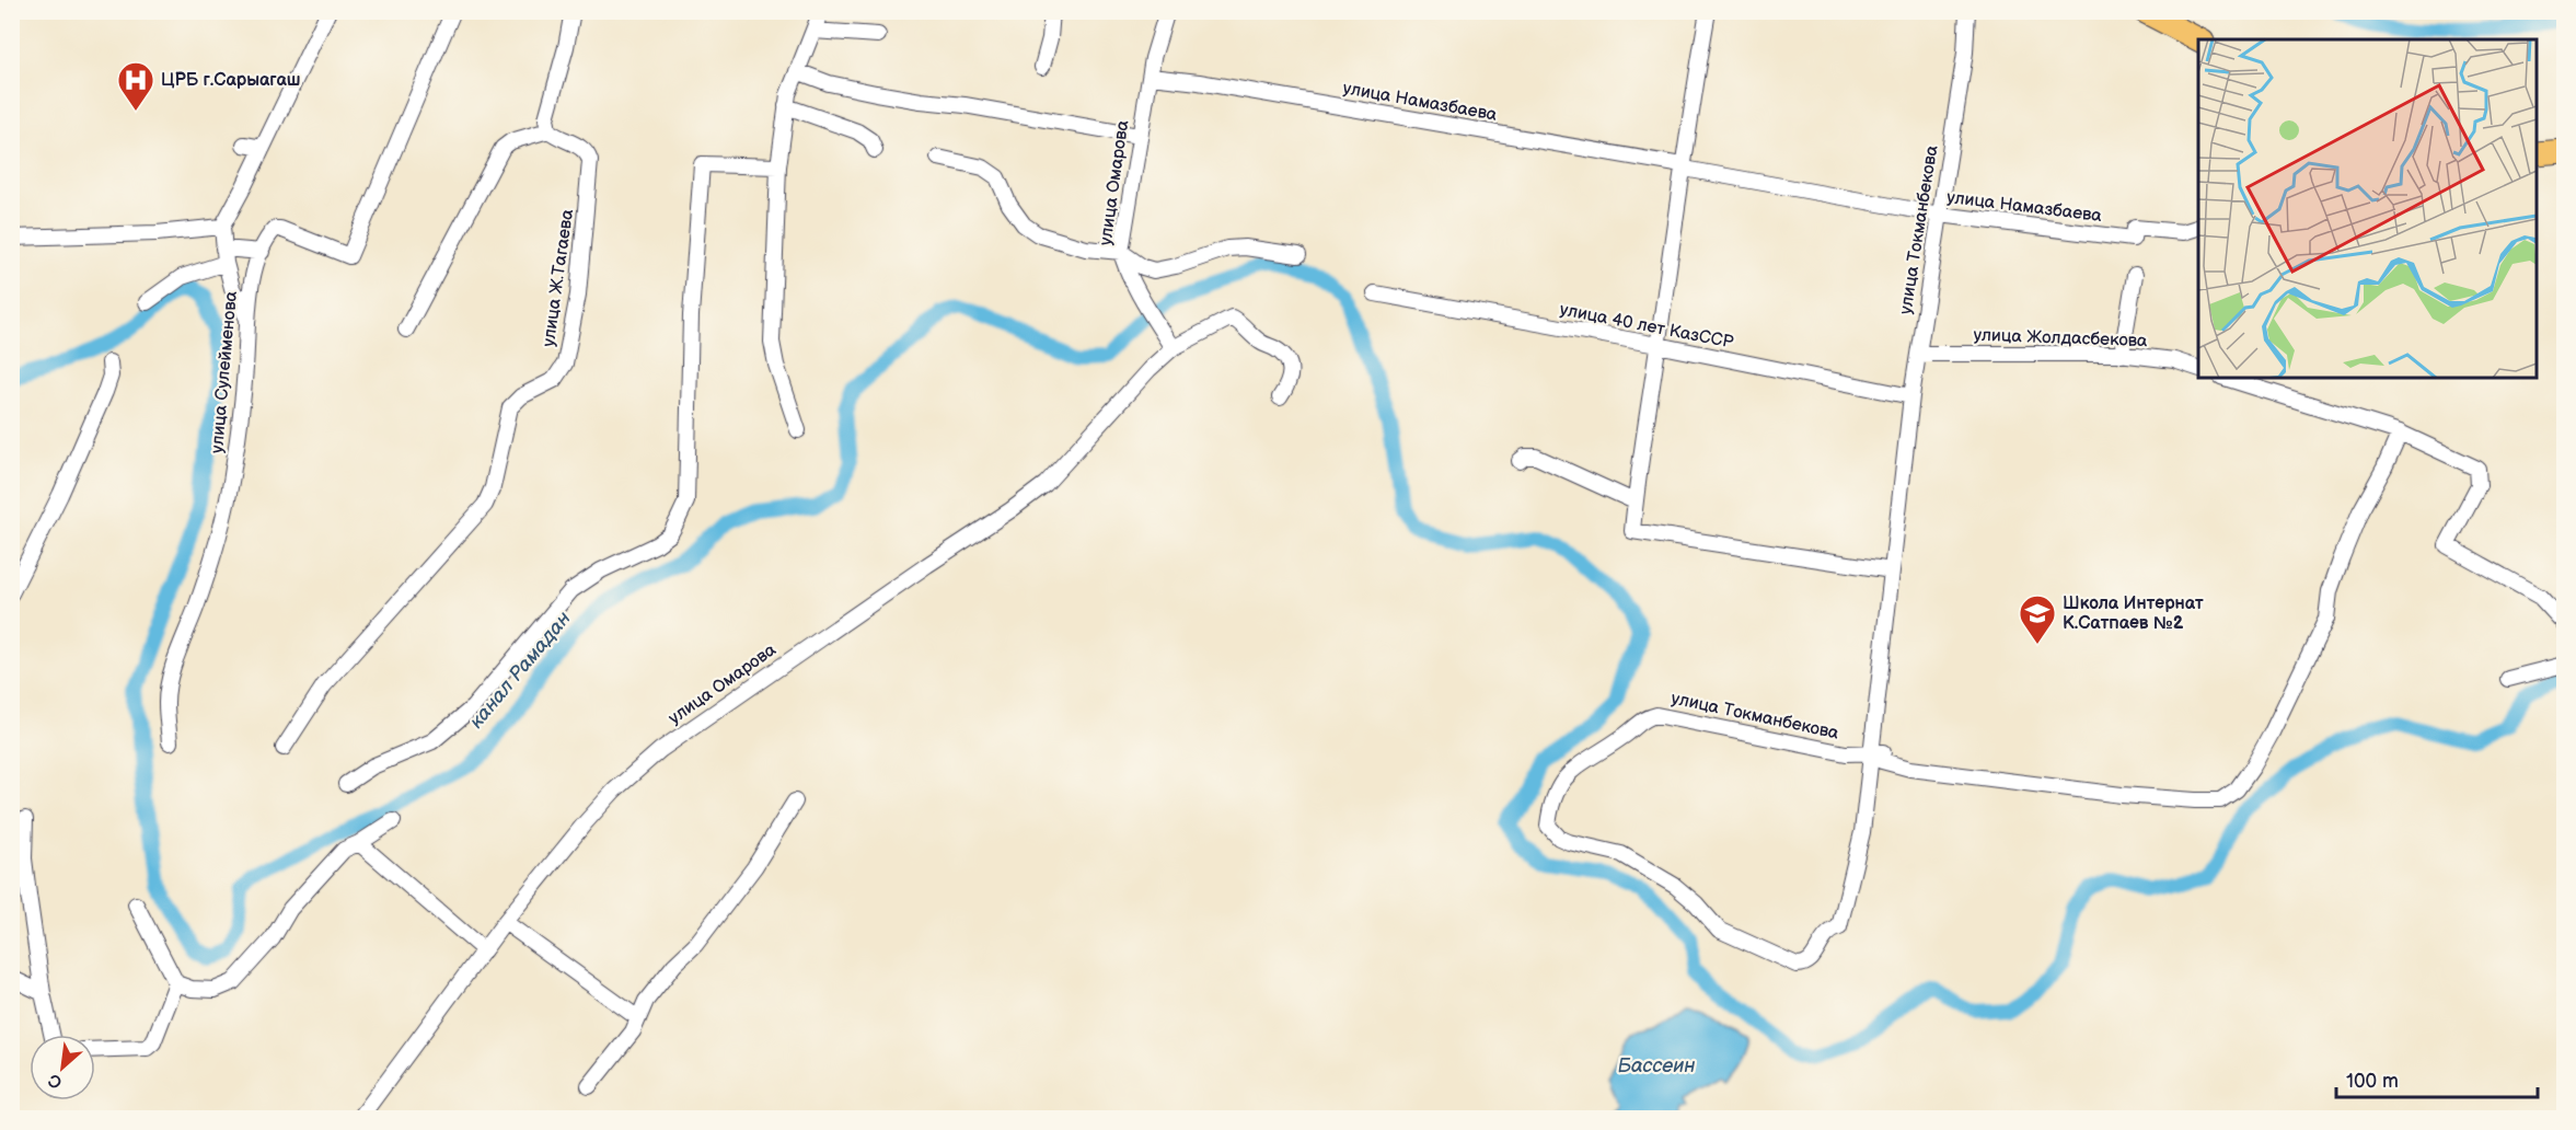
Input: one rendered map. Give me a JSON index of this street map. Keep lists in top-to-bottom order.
{
  "streets": {
    "street": [
      "улица Намазбаева",
      "улица Омарова",
      "улица Токманбекова",
      "улица Ж.Тагаева",
      "улица 40 лет КазССР",
      "улица Жолдасбекова",
      "улица Сулейменова"
    ]
  },
  "crossings": [
    ["улица Намазбаева", "улица Омарова"],
    ["улица Намазбаева", "улица Токманбекова"],
    ["улица Токманбекова", "улица 40 лет КазССР"],
    ["улица Токманбекова", "улица Жолдасбекова"]
  ],
  "water": ["канал Рамадан", "Бассеин"],
  "places": {
    "hospital": ["ЦРБ г.Сарыагаш"],
    "school or university": ["Школа Интернат К.Сатпаев №2"]
  },
  "scale_bar": "100 m",
  "north": "bottom left"
}
